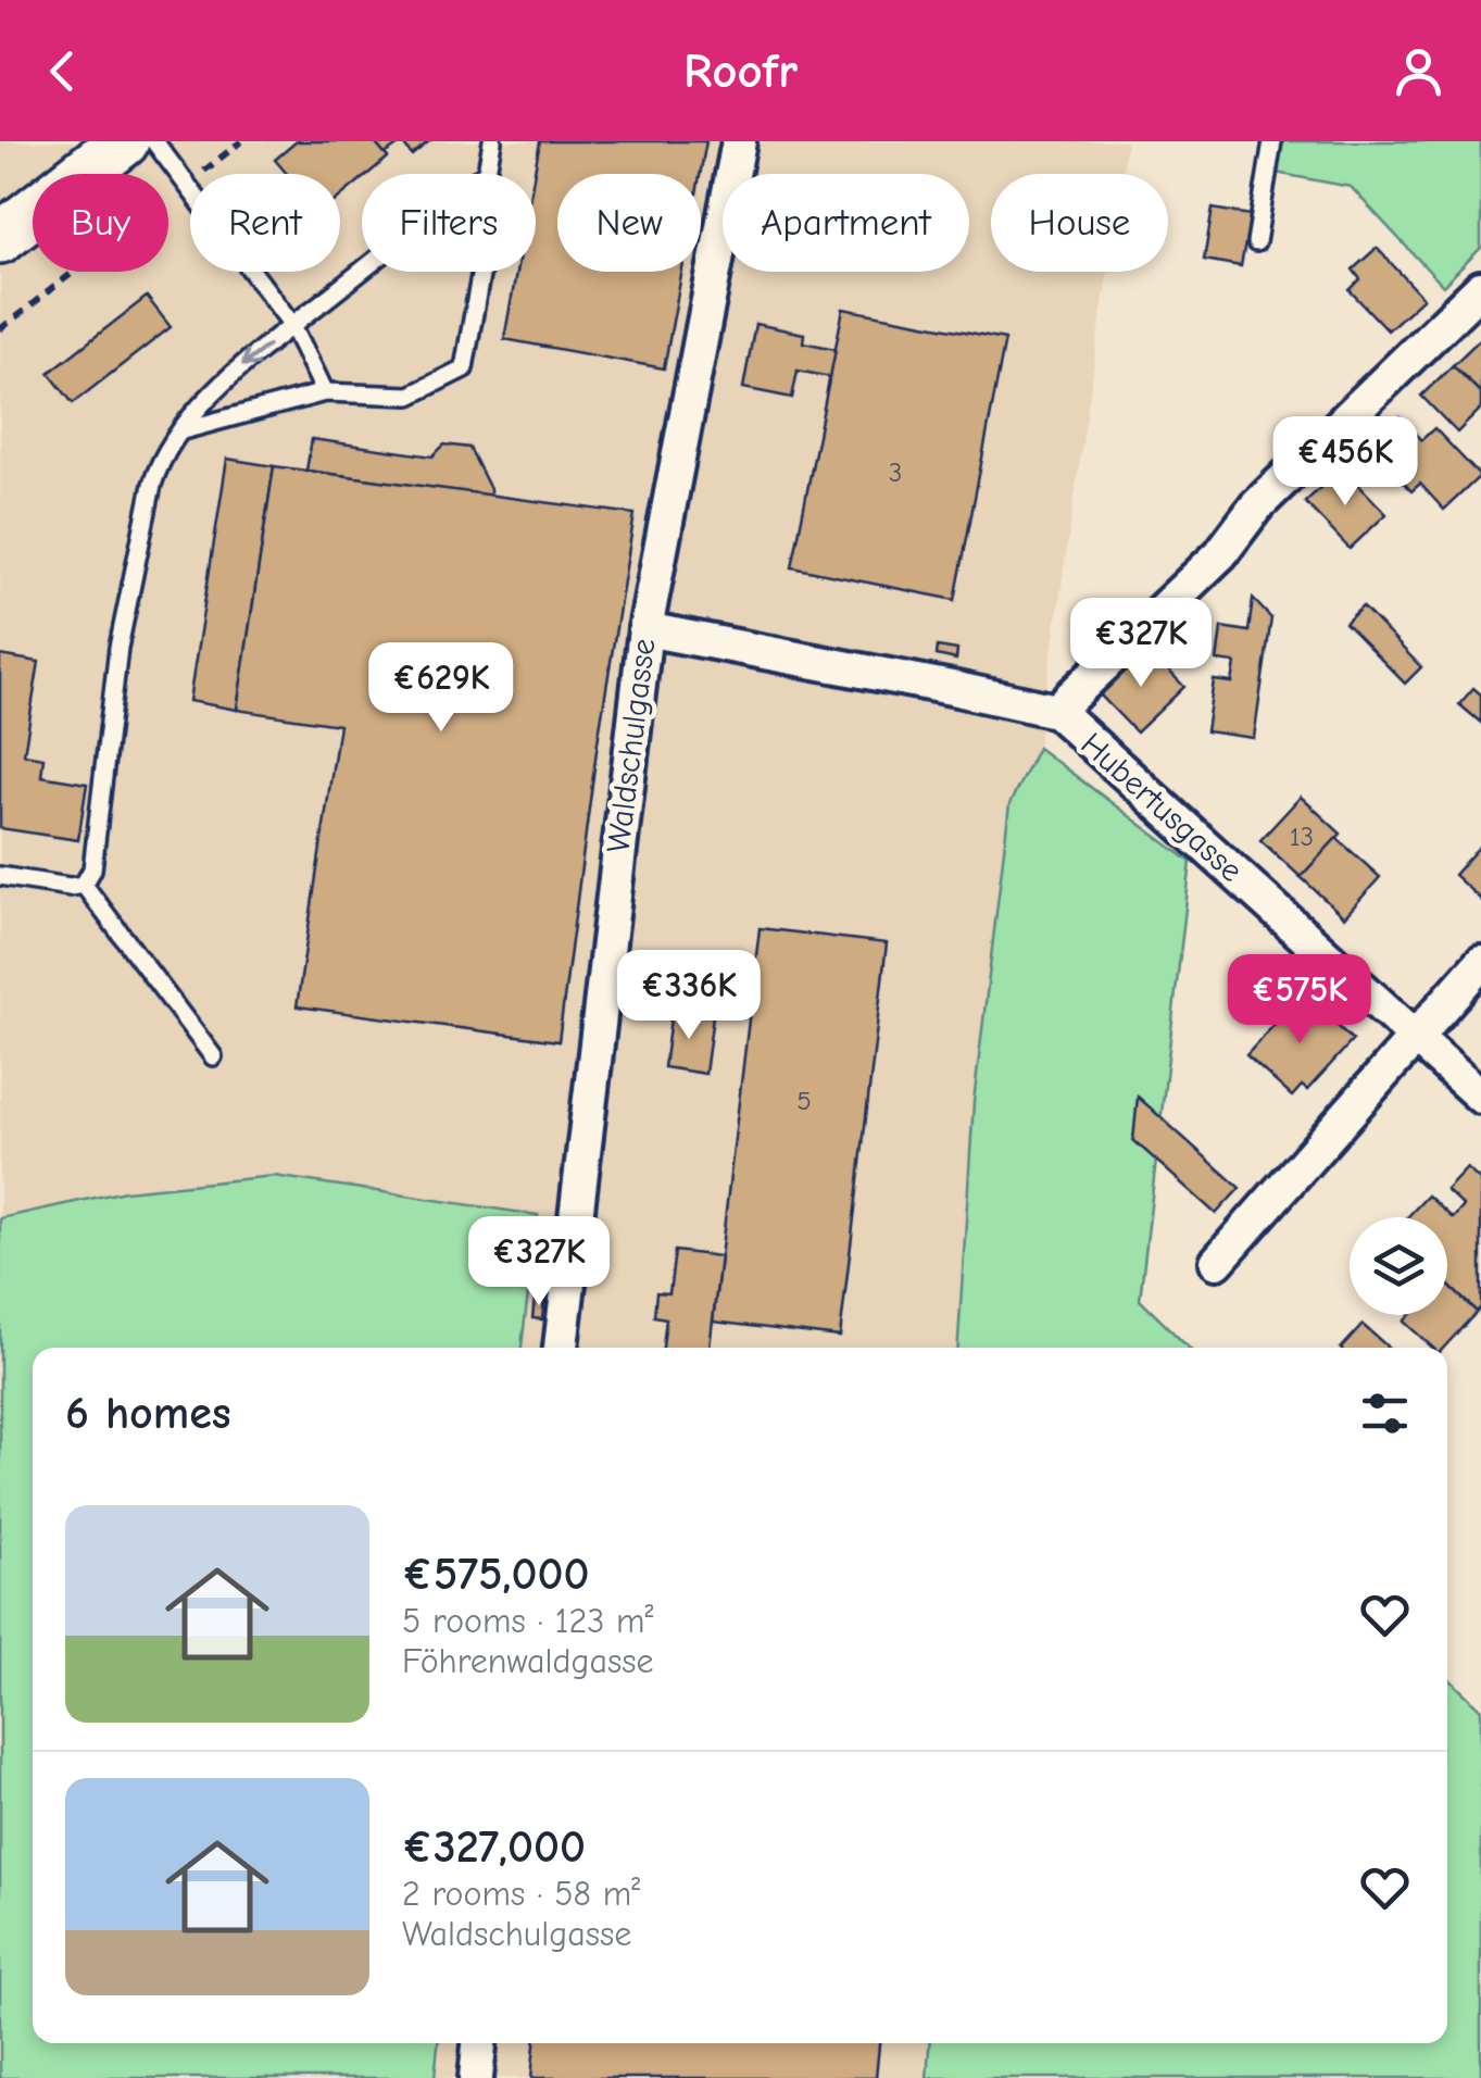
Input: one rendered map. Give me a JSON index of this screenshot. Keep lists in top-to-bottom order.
{
  "streets": {
    "street": ["Waldschulgasse", "Hubertusgasse"]
  },
  "crossings": [
    ["Waldschulgasse", "Hubertusgasse"]
  ],
  "house_numbers": ["3", "13", "5"],
  "page": {
    "header": "Roofr",
    "chip": [
      "Buy",
      "Rent",
      "Filters",
      "New",
      "Apartment",
      "House"
    ],
    "price": [
      "€456K",
      "€327K",
      "€629K",
      "€336K",
      "€575K",
      "€327K"
    ],
    "heading": "6 homes",
    "list": [
      {
        "name": "€575,000",
        "note": "5 rooms · 123 m² · Föhrenwaldgasse"
      },
      {
        "name": "€327,000",
        "note": "2 rooms · 58 m² · Waldschulgasse"
      }
    ]
  }
}
